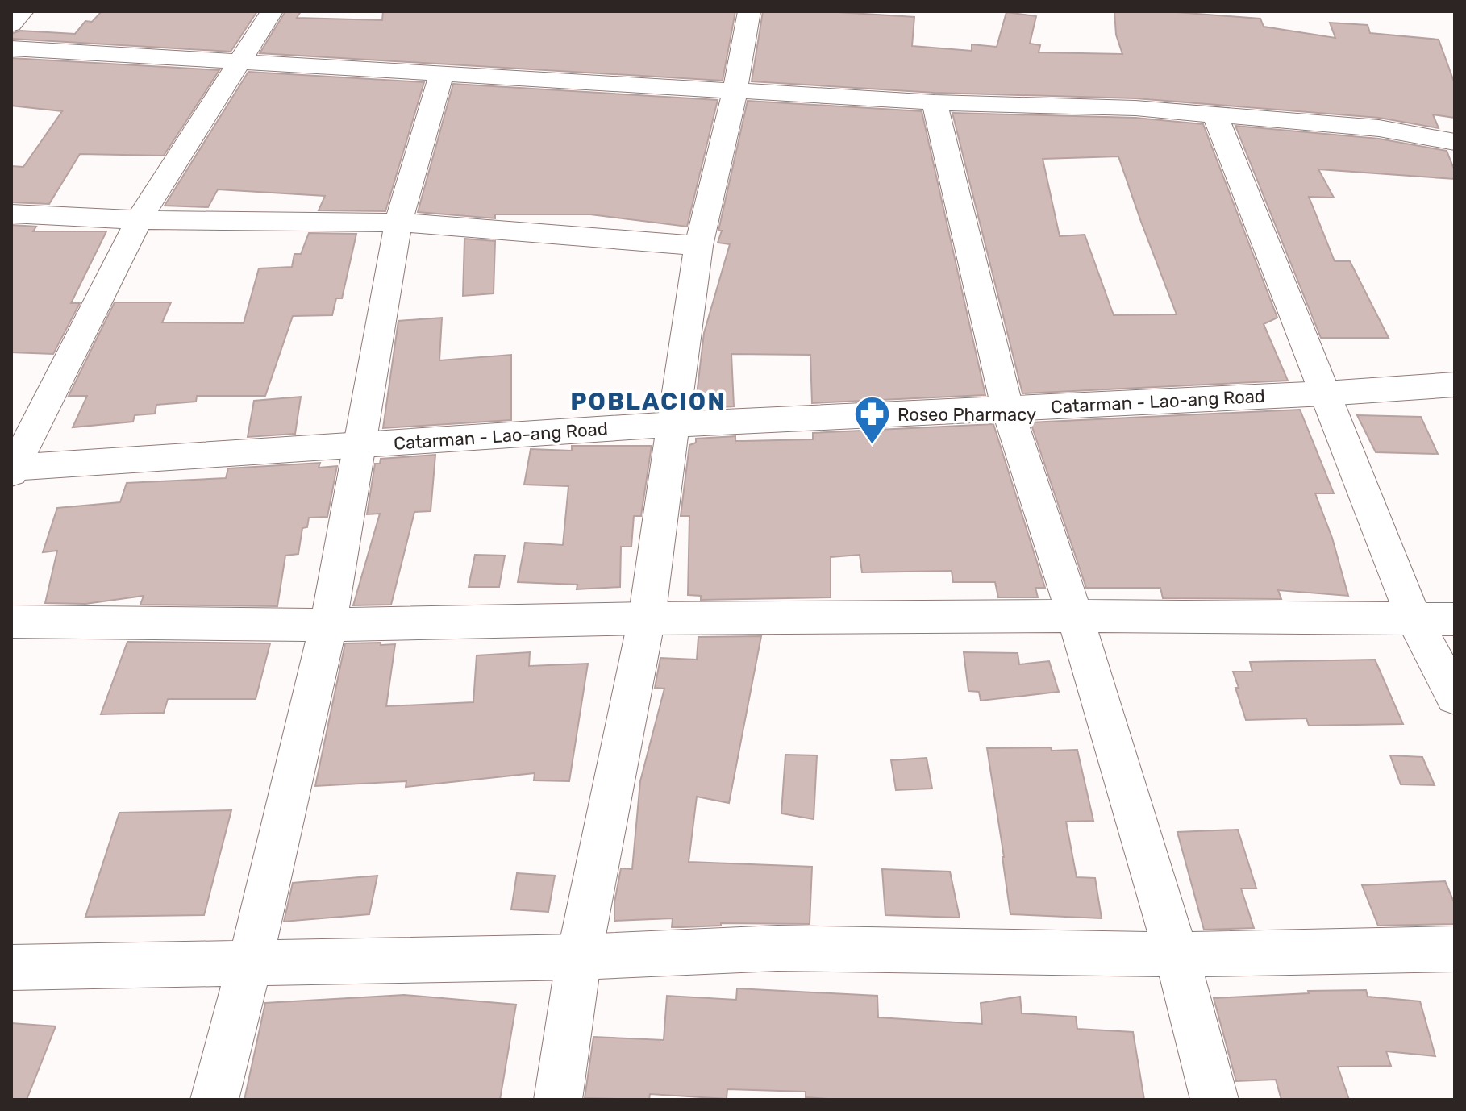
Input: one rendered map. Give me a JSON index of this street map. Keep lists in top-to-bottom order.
{
  "streets": {
    "street": ["Catarman - Lao-ang Road"]
  },
  "districts": ["POBLACION"],
  "places": {
    "pharmacy": ["Roseo Pharmacy"]
  }
}
